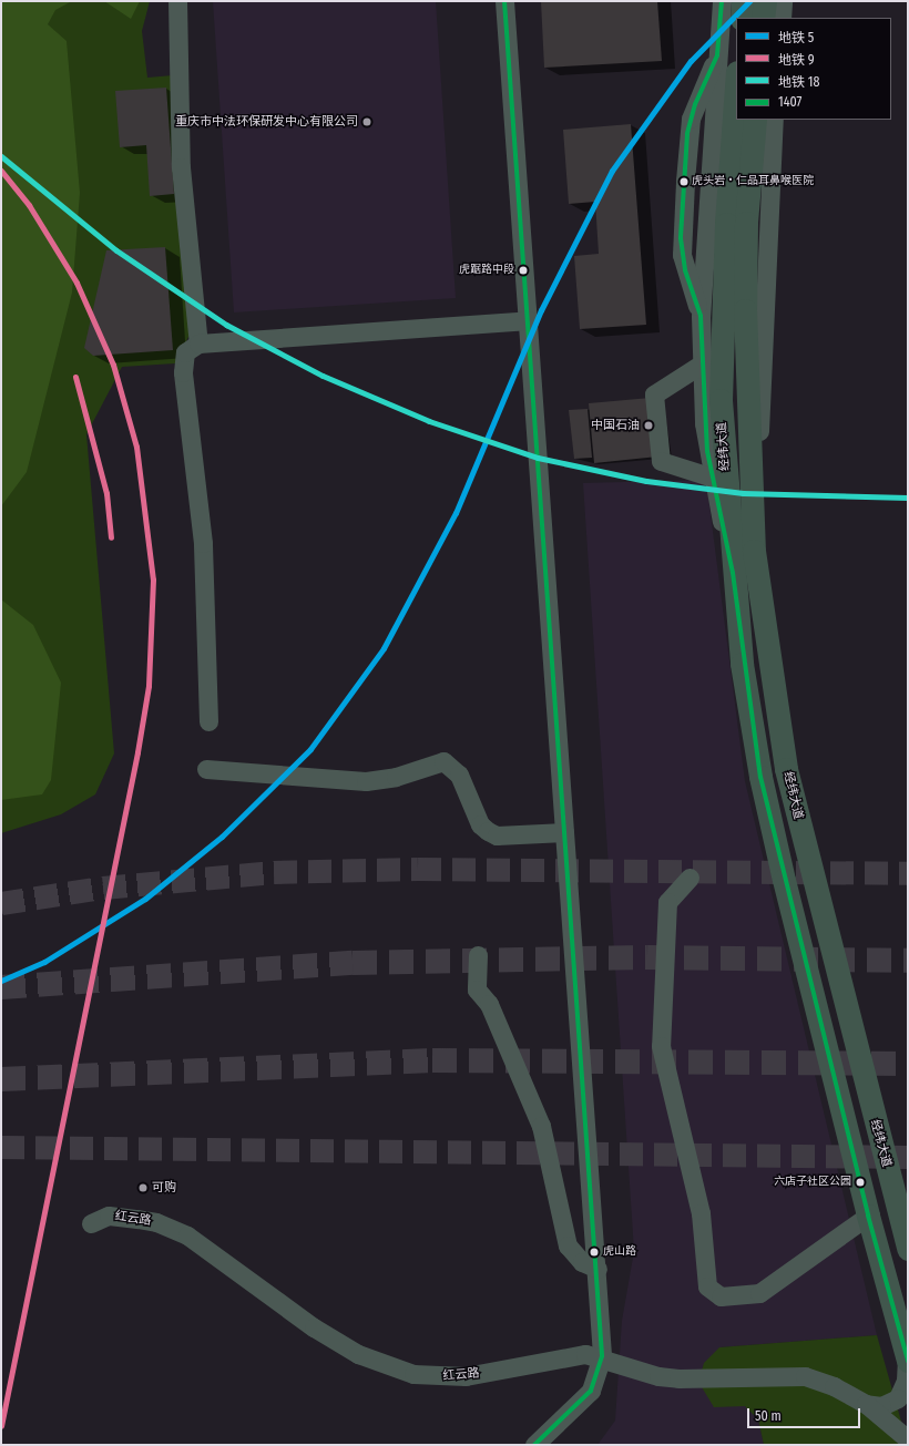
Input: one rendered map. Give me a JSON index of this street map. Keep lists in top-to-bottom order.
{
  "streets": {
    "main road": ["经纬大道"],
    "street": ["红云路"]
  },
  "places": [
    "重庆市中法环保研发中心有限公司",
    "虎头岩‧仁品耳鼻喉医院",
    "虎踞路中段",
    "中国石油",
    "六店子社区公园",
    "可购",
    "虎山路"
  ],
  "lines": [
    "metro line 5",
    "transit line 1407",
    "metro line 18",
    "metro line 9"
  ],
  "legend": [
    "地铁 5",
    "地铁 9",
    "地铁 18",
    "1407"
  ],
  "scale_bar": "50 m"
}
